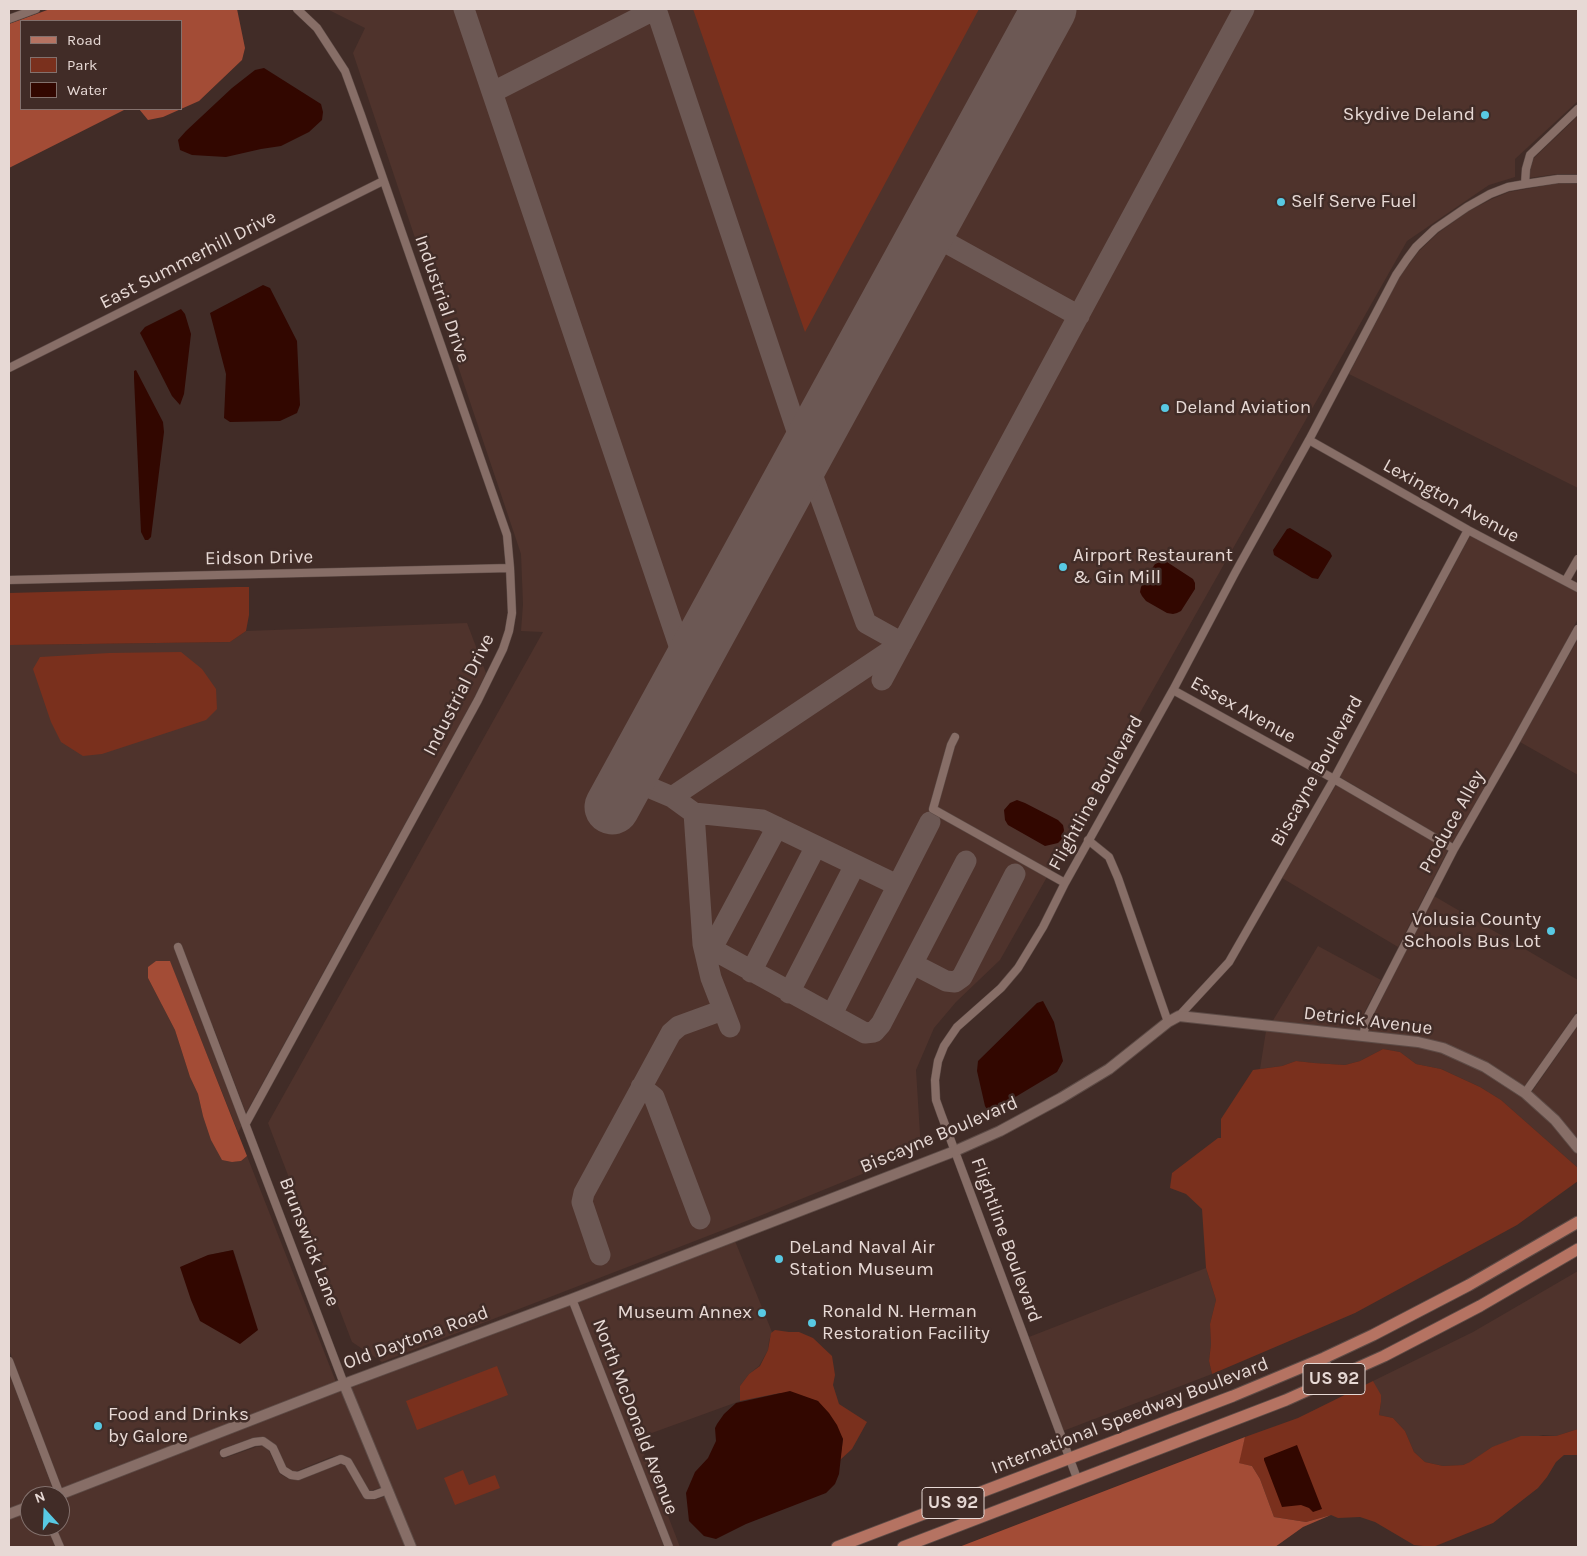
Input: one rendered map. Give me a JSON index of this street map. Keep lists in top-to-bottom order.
{
  "streets": {
    "main road": ["US 92", "International Speedway Boulevard"],
    "street": [
      "East Summerhill Drive",
      "Industrial Drive",
      "Lexington Avenue",
      "Eidson Drive",
      "Essex Avenue",
      "Biscayne Boulevard",
      "Flightline Boulevard",
      "Produce Alley",
      "Detrick Avenue",
      "Brunswick Lane",
      "Old Daytona Road",
      "North McDonald Avenue"
    ]
  },
  "crossings": [
    ["East Summerhill Drive", "Industrial Drive"],
    ["Industrial Drive", "Eidson Drive"],
    ["Industrial Drive", "Brunswick Lane"],
    ["Lexington Avenue", "Biscayne Boulevard"],
    ["Lexington Avenue", "Flightline Boulevard"],
    ["Essex Avenue", "Biscayne Boulevard"],
    ["Essex Avenue", "Flightline Boulevard"],
    ["Essex Avenue", "Produce Alley"],
    ["Biscayne Boulevard", "Flightline Boulevard"],
    ["Biscayne Boulevard", "Detrick Avenue"],
    ["Biscayne Boulevard", "Old Daytona Road"],
    ["Flightline Boulevard", "US 92"],
    ["Flightline Boulevard", "International Speedway Boulevard"],
    ["Produce Alley", "Detrick Avenue"],
    ["Brunswick Lane", "Old Daytona Road"],
    ["Old Daytona Road", "North McDonald Avenue"]
  ],
  "places": [
    "Skydive Deland",
    "Self Serve Fuel",
    "Deland Aviation",
    "Airport Restaurant & Gin Mill",
    "Volusia County Schools Bus Lot",
    "DeLand Naval Air Station Museum",
    "Museum Annex",
    "Ronald N. Herman Restoration Facility",
    "Food and Drinks by Galore"
  ],
  "legend": ["Road", "Park", "Water"],
  "north": "top"
}
